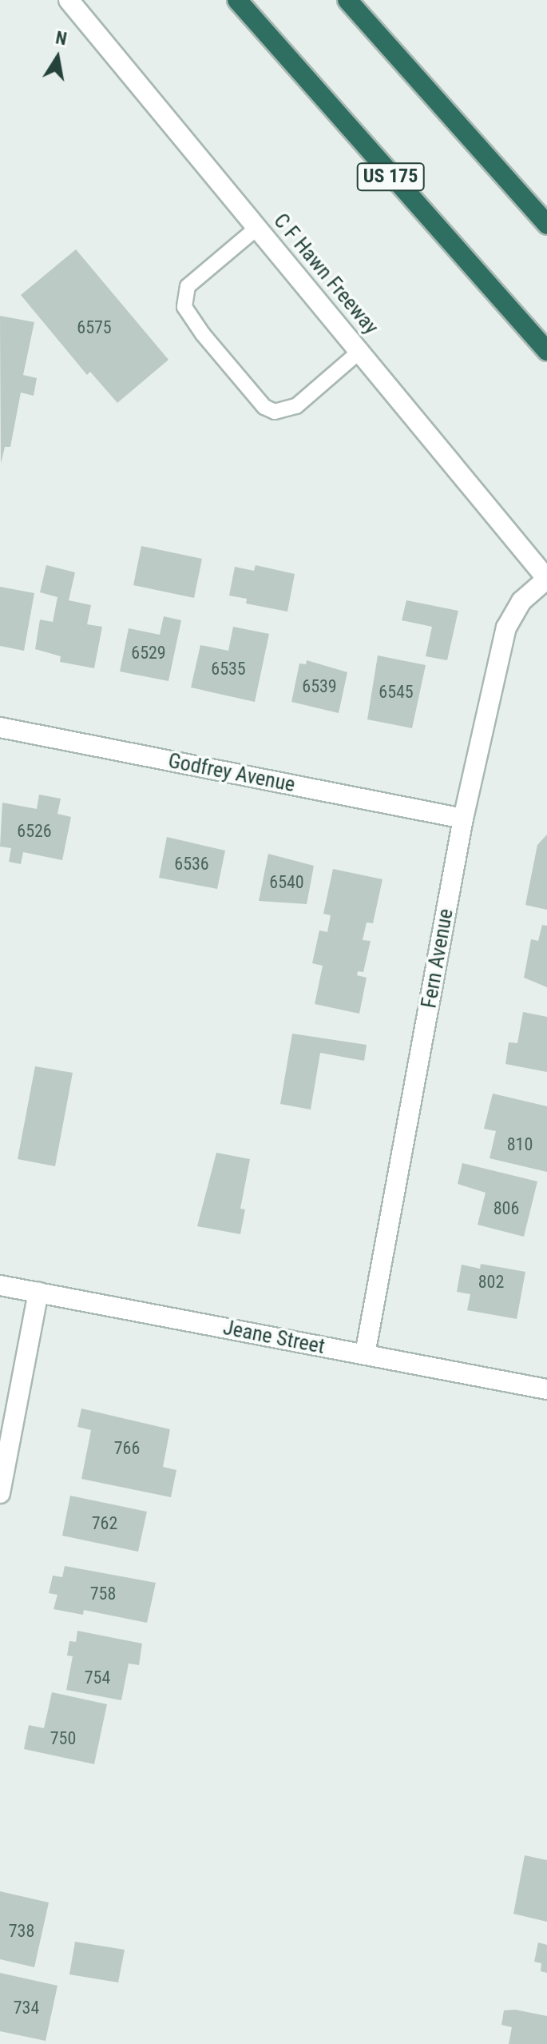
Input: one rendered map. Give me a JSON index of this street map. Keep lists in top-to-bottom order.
{
  "streets": {
    "highway": ["US 175"],
    "street": [
      "C F Hawn Freeway",
      "Godfrey Avenue",
      "Fern Avenue",
      "Jeane Street"
    ]
  },
  "crossings": [
    ["C F Hawn Freeway", "Fern Avenue"],
    ["Godfrey Avenue", "Fern Avenue"],
    ["Fern Avenue", "Jeane Street"]
  ],
  "house_numbers": [
    "6575",
    "6529",
    "6535",
    "6539",
    "6545",
    "6526",
    "6536",
    "6540",
    "810",
    "806",
    "802",
    "766",
    "762",
    "758",
    "754",
    "750",
    "738",
    "734"
  ],
  "north": "top"
}
